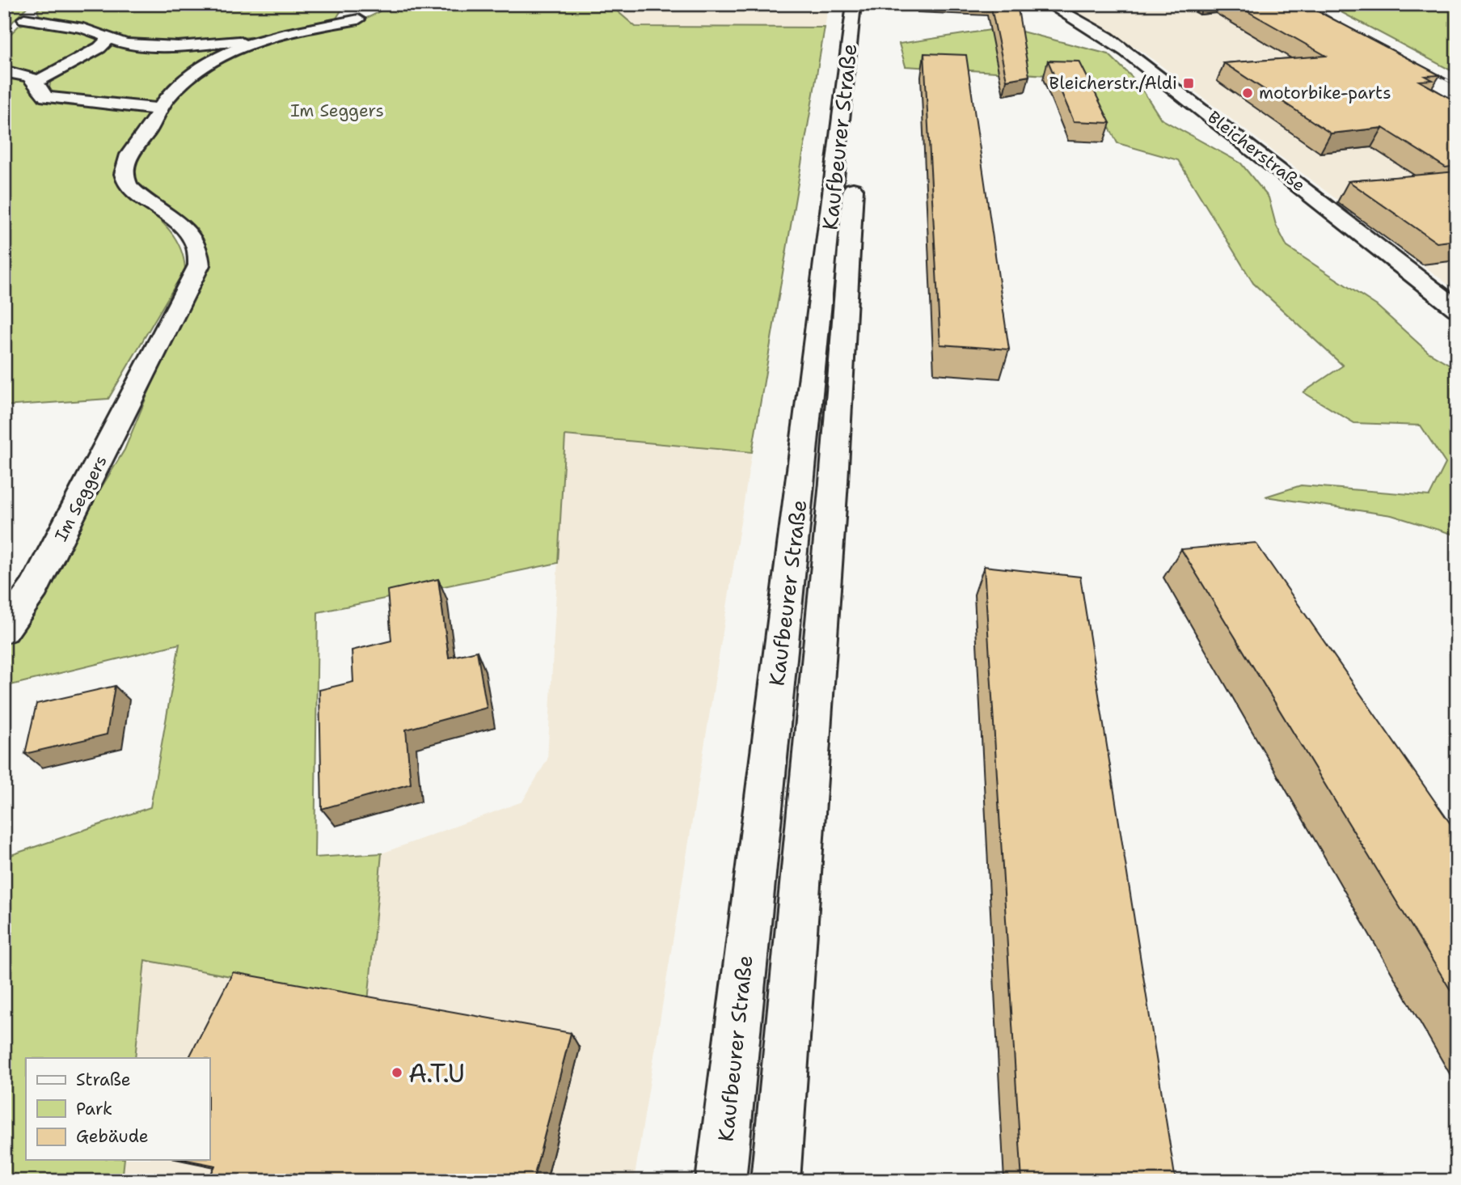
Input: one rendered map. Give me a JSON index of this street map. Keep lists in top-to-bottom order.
{
  "streets": {
    "street": ["Kaufbeurer Straße", "Bleicherstraße", "Im Seggers"]
  },
  "parks": ["Im Seggers"],
  "places": {
    "transit": ["Bleicherstr./Aldi"],
    "other": ["motorbike-parts", "A.T.U"]
  },
  "legend": ["Straße", "Park", "Gebäude"]
}
